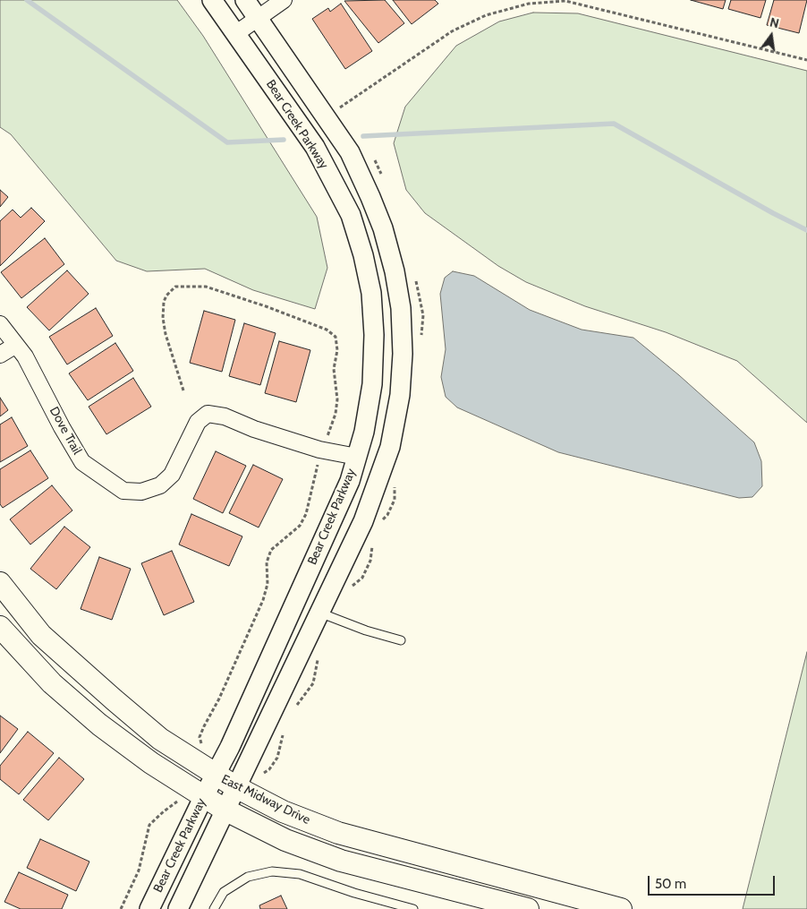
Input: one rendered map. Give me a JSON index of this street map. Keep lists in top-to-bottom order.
{
  "streets": {
    "main road": ["East Midway Drive"],
    "street": ["Bear Creek Parkway", "Dove Trail"]
  },
  "crossings": [
    ["Bear Creek Parkway", "Dove Trail"],
    ["Bear Creek Parkway", "East Midway Drive"]
  ],
  "scale_bar": "50 m",
  "north": "top"
}
